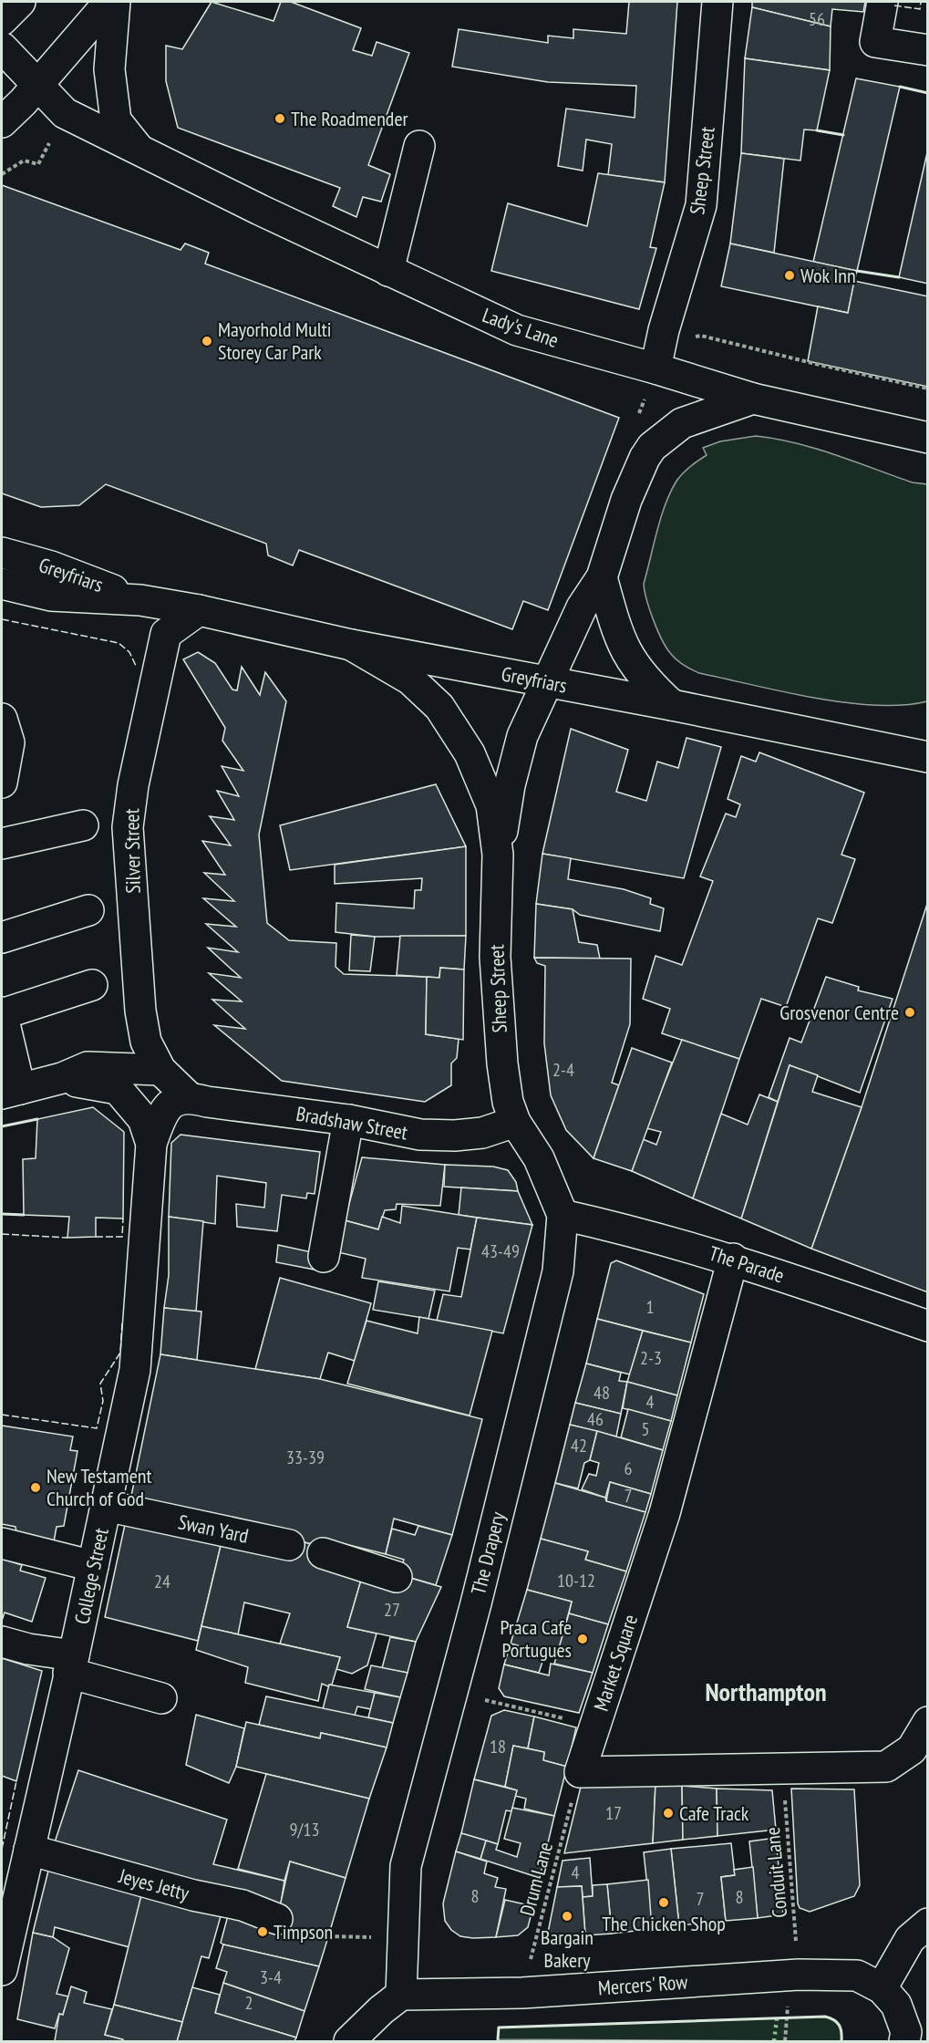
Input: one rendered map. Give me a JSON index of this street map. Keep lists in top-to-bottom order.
{
  "streets": {
    "main road": [
      "Sheep Street",
      "Lady's Lane",
      "Greyfriars",
      "Silver Street",
      "Bradshaw Street",
      "The Parade",
      "Swan Yard",
      "The Drapery",
      "College Street",
      "Market Square",
      "Jeyes Jetty",
      "Mercers' Row"
    ],
    "path": ["Conduit Lane", "Drum Lane"]
  },
  "crossings": [
    ["Sheep Street", "Lady's Lane"],
    ["Sheep Street", "Greyfriars"],
    ["Sheep Street", "Bradshaw Street"],
    ["Sheep Street", "The Drapery"],
    ["Greyfriars", "Silver Street"],
    ["Silver Street", "Bradshaw Street"],
    ["Silver Street", "College Street"],
    ["Bradshaw Street", "The Drapery"],
    ["Bradshaw Street", "College Street"],
    ["The Parade", "The Drapery"],
    ["The Parade", "Market Square"],
    ["Swan Yard", "College Street"],
    ["The Drapery", "Mercers' Row"],
    ["College Street", "Jeyes Jetty"],
    ["Market Square", "Drum Lane"],
    ["Conduit Lane", "Mercers' Row"],
    ["Drum Lane", "Mercers' Row"]
  ],
  "districts": ["Northampton"],
  "places": [
    "The Roadmender",
    "Wok Inn",
    "Mayorhold Multi Storey Car Park",
    "Grosvenor Centre",
    "New Testament Church of God",
    "Praca Cafe Portugues",
    "Cafe Track",
    "The Chicken Shop",
    "Bargain Bakery",
    "Timpson"
  ],
  "house_numbers": [
    "56",
    "2-4",
    "43-49",
    "1",
    "2-3",
    "48",
    "4",
    "46",
    "5",
    "42",
    "33-39",
    "6",
    "7",
    "10-12",
    "24",
    "27",
    "18",
    "17",
    "9/13",
    "4",
    "8",
    "8",
    "7",
    "3-4",
    "2"
  ]
}
